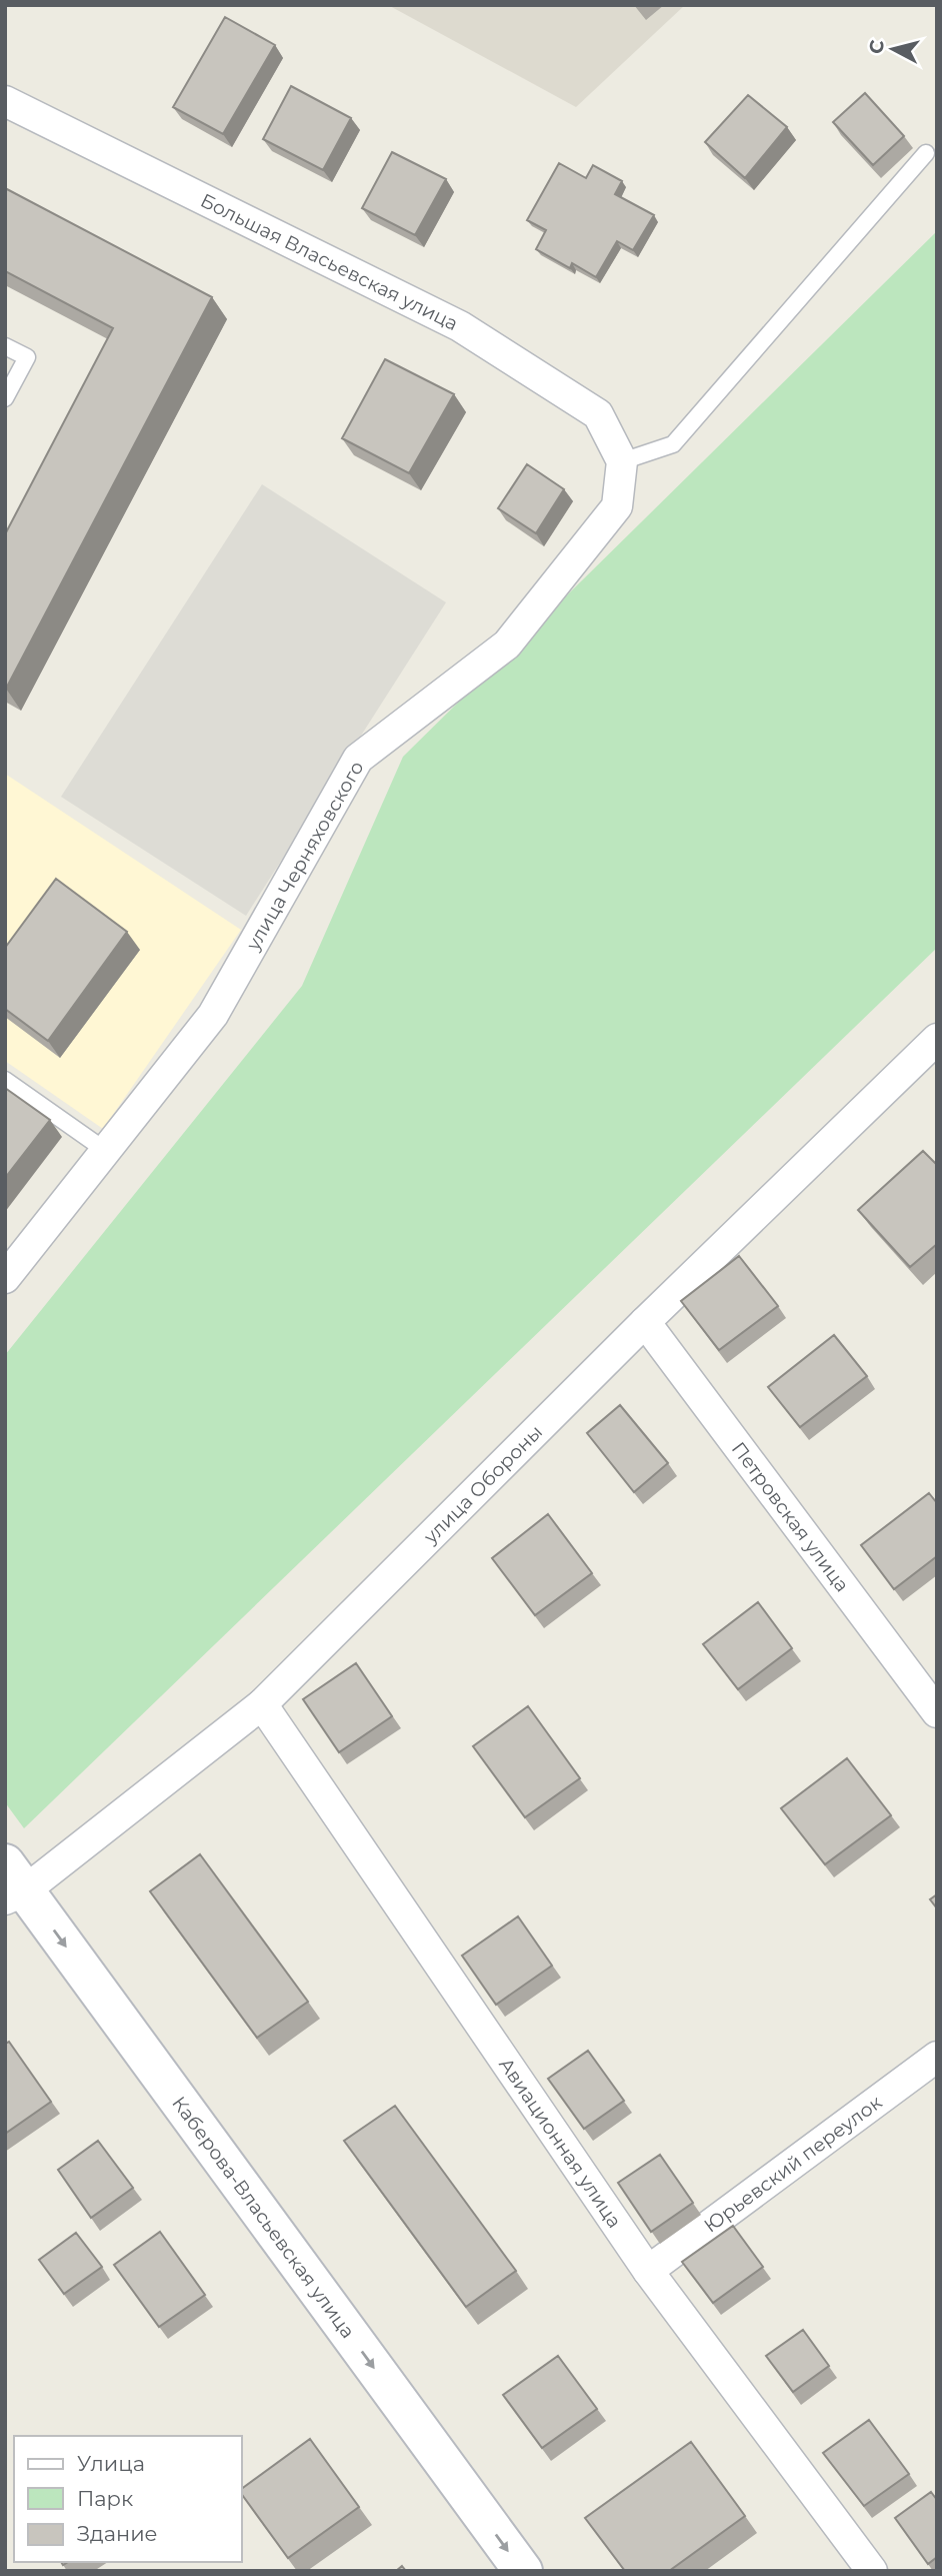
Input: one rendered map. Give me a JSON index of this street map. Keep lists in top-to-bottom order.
{
  "streets": {
    "main road": ["Каберова-Власьевская улица"],
    "street": [
      "Большая Власьевская улица",
      "улица Черняховского",
      "улица Обороны",
      "Петровская улица",
      "Авиационная улица",
      "Юрьевский переулок"
    ]
  },
  "crossings": [
    ["Большая Власьевская улица", "улица Черняховского"],
    ["улица Обороны", "Петровская улица"],
    ["улица Обороны", "Авиационная улица"],
    ["улица Обороны", "Каберова-Власьевская улица"],
    ["Авиационная улица", "Юрьевский переулок"]
  ],
  "one_way": ["Каберова-Власьевская улица"],
  "legend": ["Улица", "Парк", "Здание"],
  "north": "left"
}
